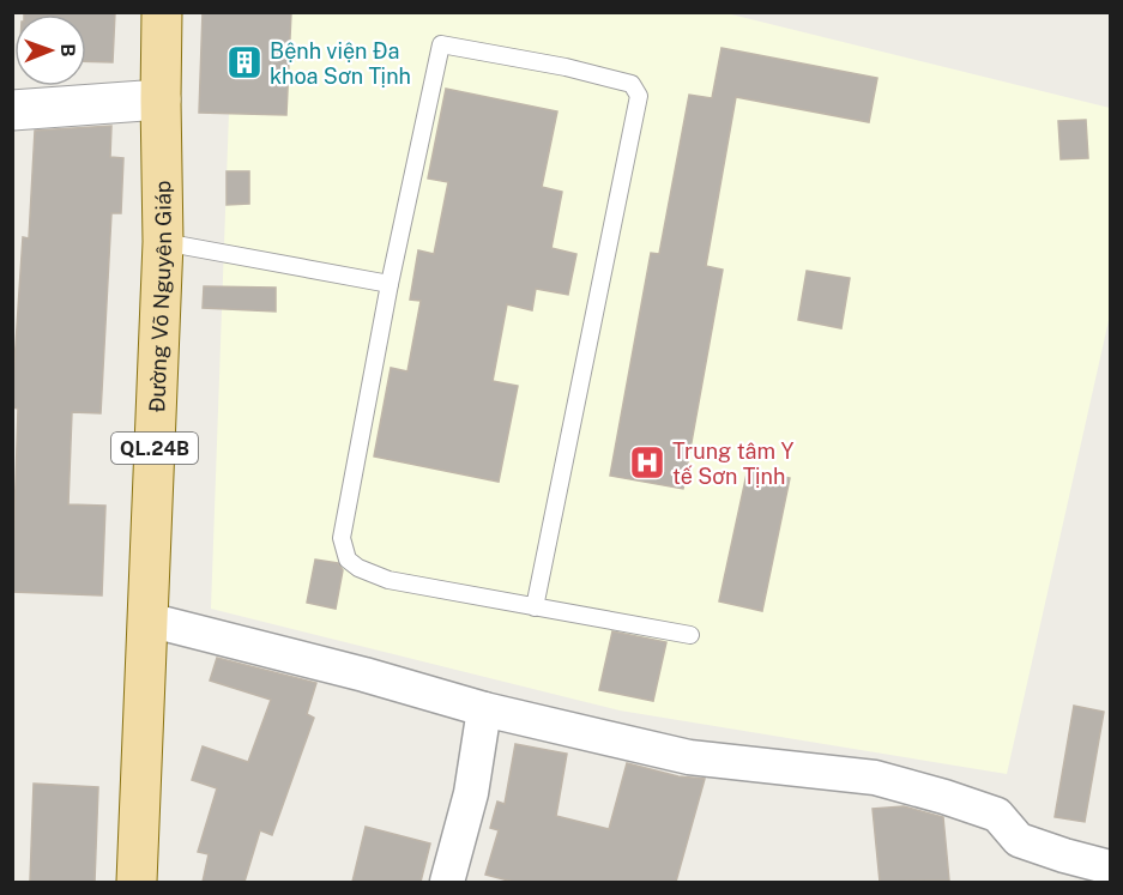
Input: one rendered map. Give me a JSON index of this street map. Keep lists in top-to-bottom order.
{
  "streets": {
    "main road": ["Đường Võ Nguyên Giáp", "QL.24B"]
  },
  "places": {
    "building": ["Bệnh viện Đa khoa Sơn Tịnh"],
    "hospital": ["Trung tâm Y tế Sơn Tịnh"]
  },
  "north": "right"
}
